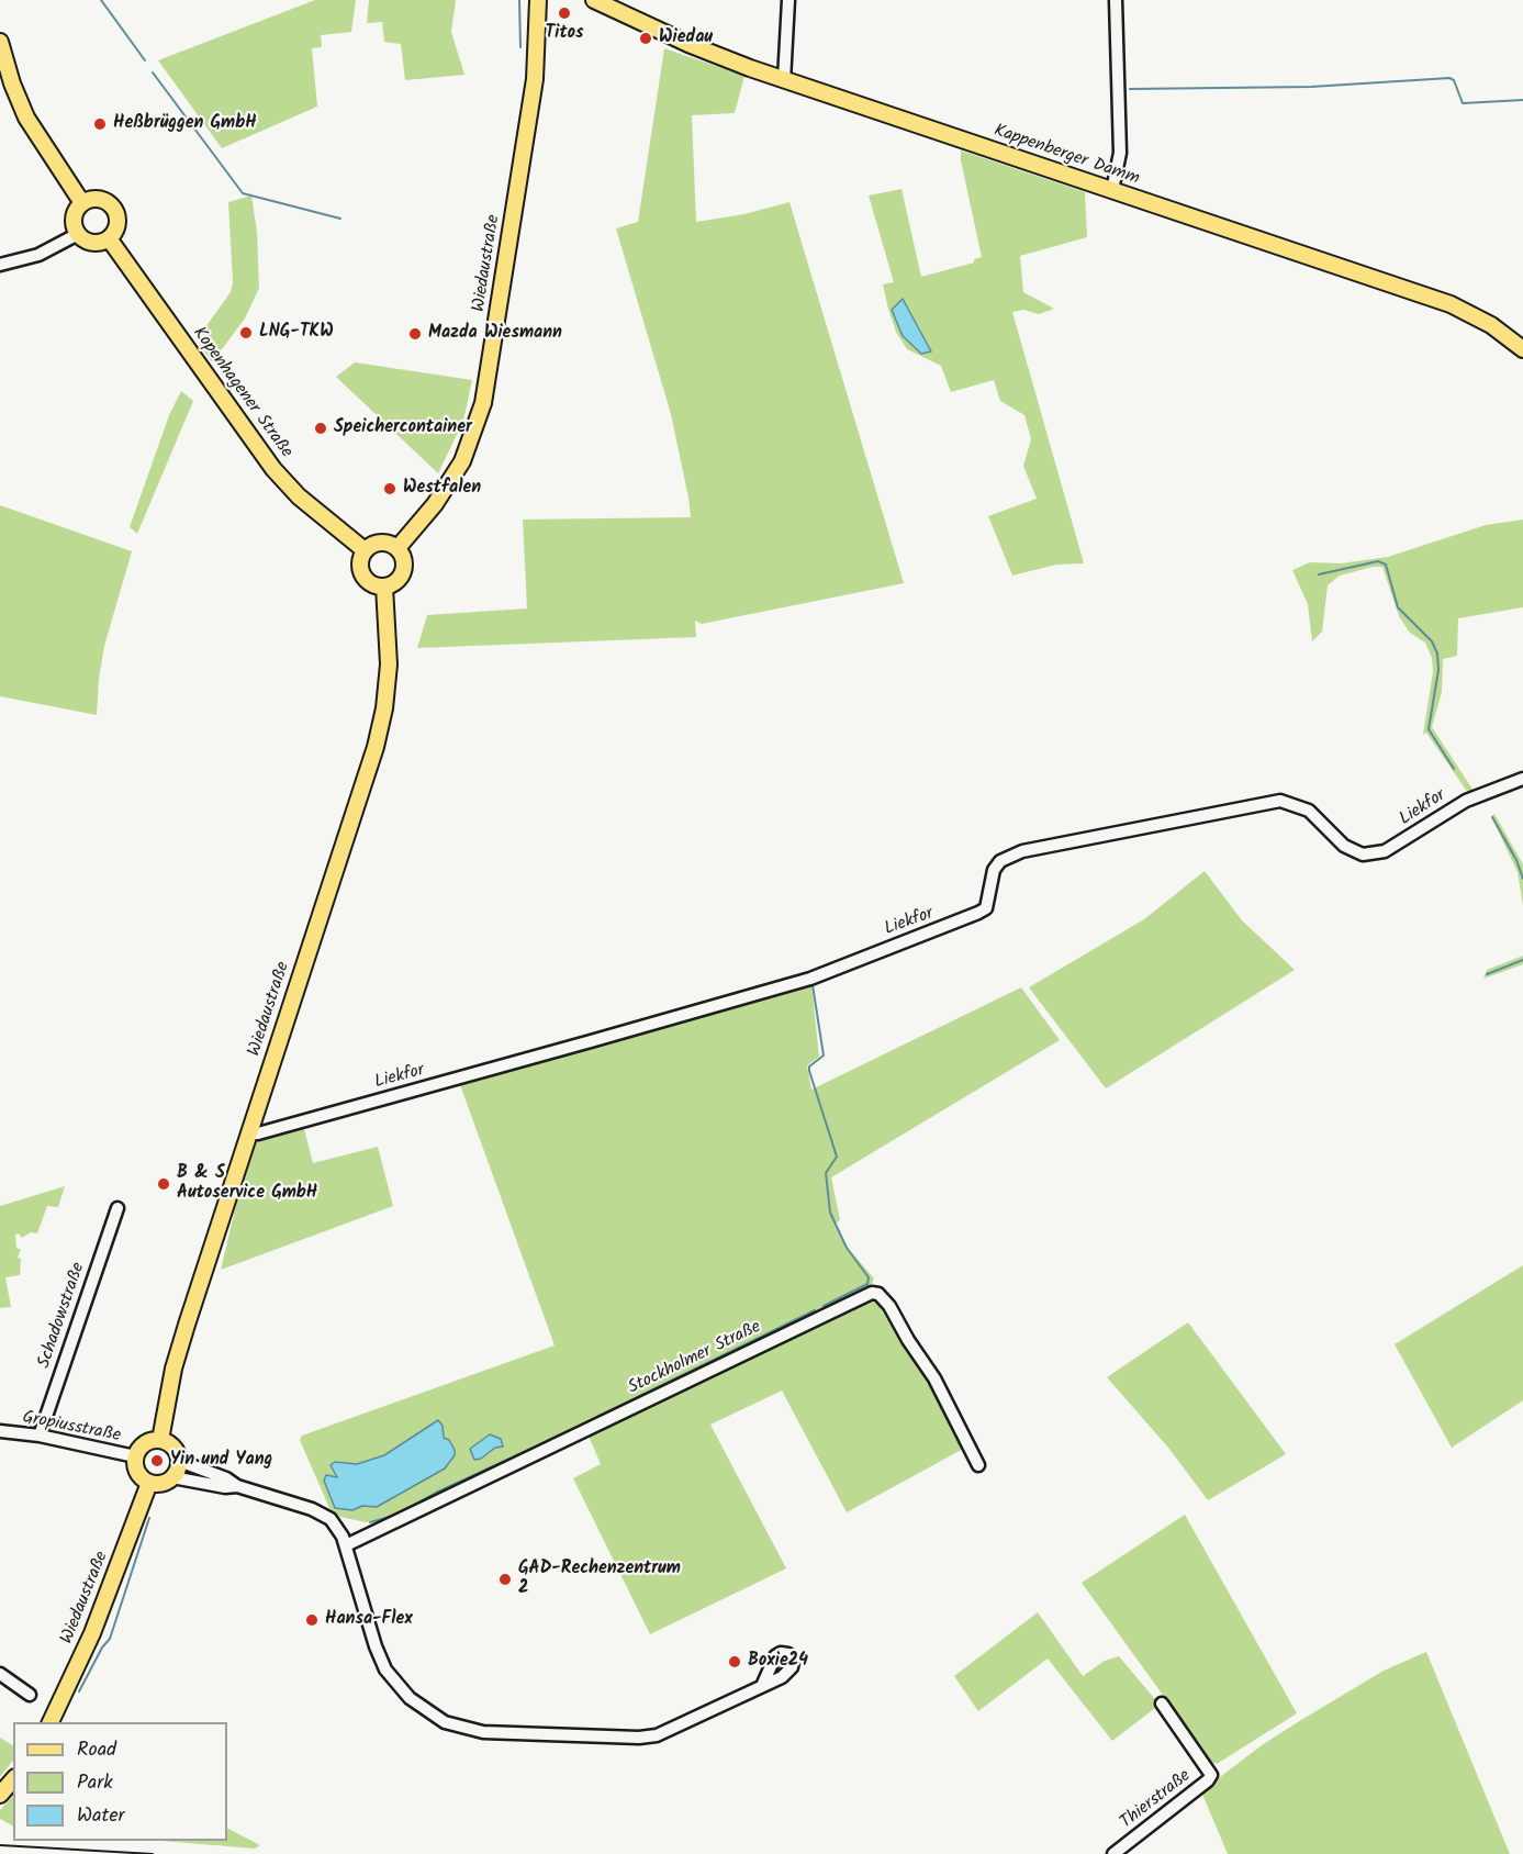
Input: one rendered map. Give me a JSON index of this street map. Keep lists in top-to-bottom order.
{
  "streets": {
    "main road": ["Kappenberger Damm", "Wiedaustraße", "Kopenhagener Straße"],
    "street": [
      "Liekfor",
      "Schadowstraße",
      "Stockholmer Straße",
      "Gropiusstraße",
      "Thierstraße"
    ]
  },
  "crossings": [
    ["Wiedaustraße", "Kopenhagener Straße"],
    ["Wiedaustraße", "Liekfor"],
    ["Wiedaustraße", "Gropiusstraße"],
    ["Schadowstraße", "Gropiusstraße"]
  ],
  "places": [
    "Titos",
    "Wiedau",
    "Heßbrüggen GmbH",
    "LNG-TKW",
    "Mazda Wiesmann",
    "Speichercontainer",
    "Westfalen",
    "B & S Autoservice GmbH",
    "Yin und Yang",
    "GAD-Rechenzentrum 2",
    "Hansa-Flex",
    "Boxie24"
  ],
  "legend": ["Road", "Park", "Water"]
}
